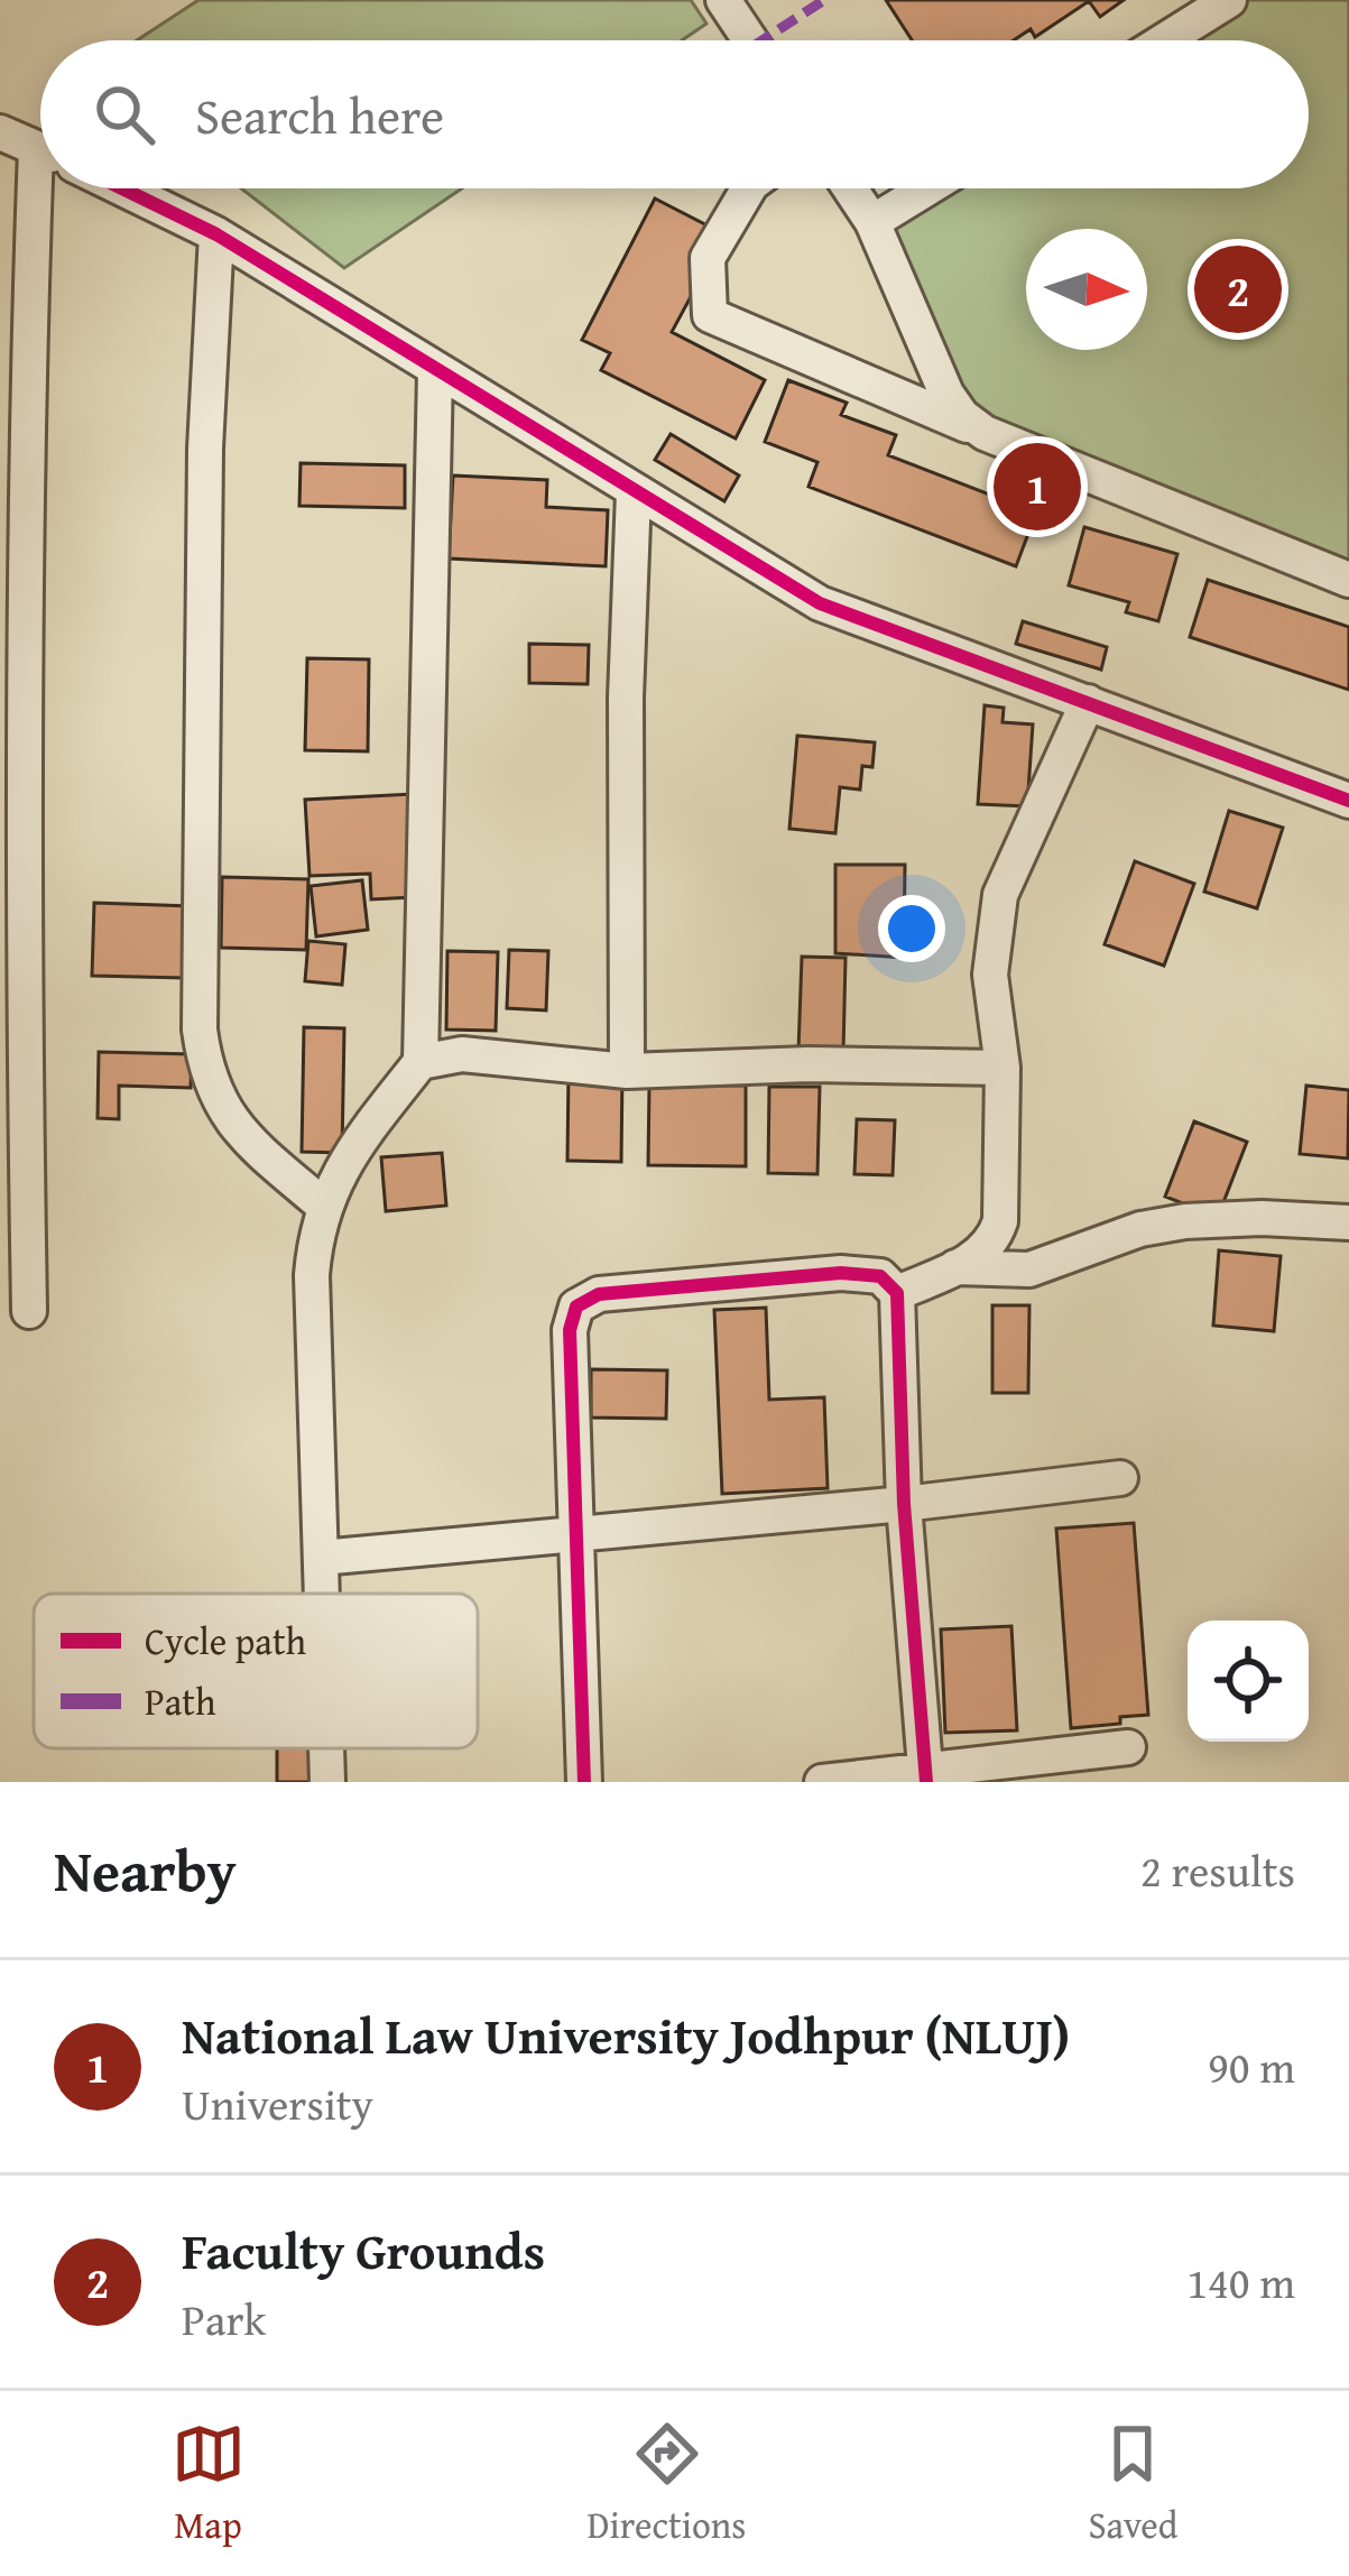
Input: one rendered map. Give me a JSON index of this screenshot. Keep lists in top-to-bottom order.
{
  "legend": ["Cycle path", "Path"],
  "north": "right",
  "page": {
    "search": "Search here",
    "pins": ["2", "1"],
    "heading": ["Nearby", "2 results"],
    "list": [
      {
        "mark": "1",
        "name": "National Law University Jodhpur (NLUJ)",
        "note": "University",
        "value": "90 m"
      },
      {
        "mark": "2",
        "name": "Faculty Grounds",
        "note": "Park",
        "value": "140 m"
      }
    ],
    "nav": ["Map", "Directions", "Saved"]
  }
}
